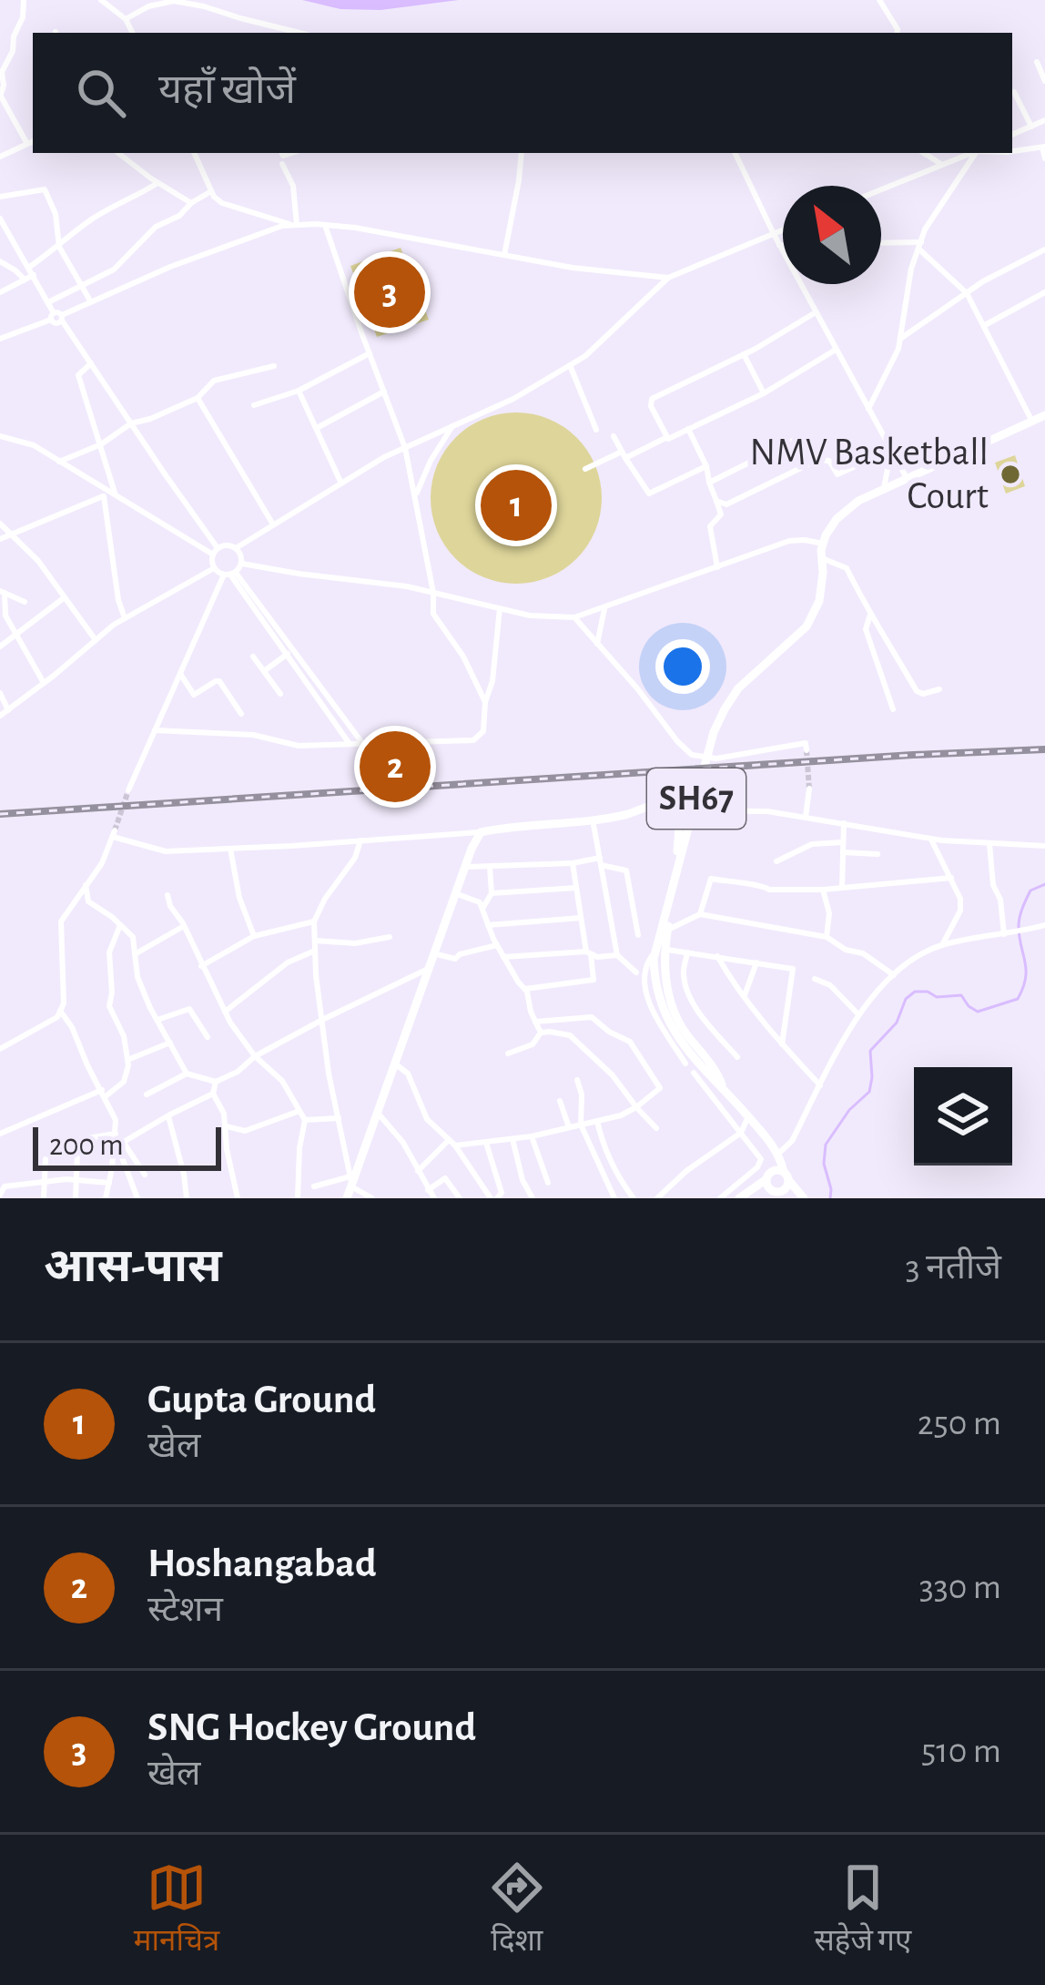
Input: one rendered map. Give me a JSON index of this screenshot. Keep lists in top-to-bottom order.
{
  "streets": {
    "main road": ["SH67"]
  },
  "places": ["NMV Basketball Court"],
  "scale_bar": "200 m",
  "north": "top left",
  "page": {
    "search": "यहाँ खोजें",
    "pins": ["3", "1", "2"],
    "scale": "200 m",
    "heading": ["आस-पास", "3 नतीजे"],
    "list": [
      {
        "mark": "1",
        "name": "Gupta Ground",
        "note": "खेल",
        "value": "250 m"
      },
      {
        "mark": "2",
        "name": "Hoshangabad",
        "note": "स्टेशन",
        "value": "330 m"
      },
      {
        "mark": "3",
        "name": "SNG Hockey Ground",
        "note": "खेल",
        "value": "510 m"
      }
    ],
    "nav": ["मानचित्र", "दिशा", "सहेजे गए"]
  }
}
